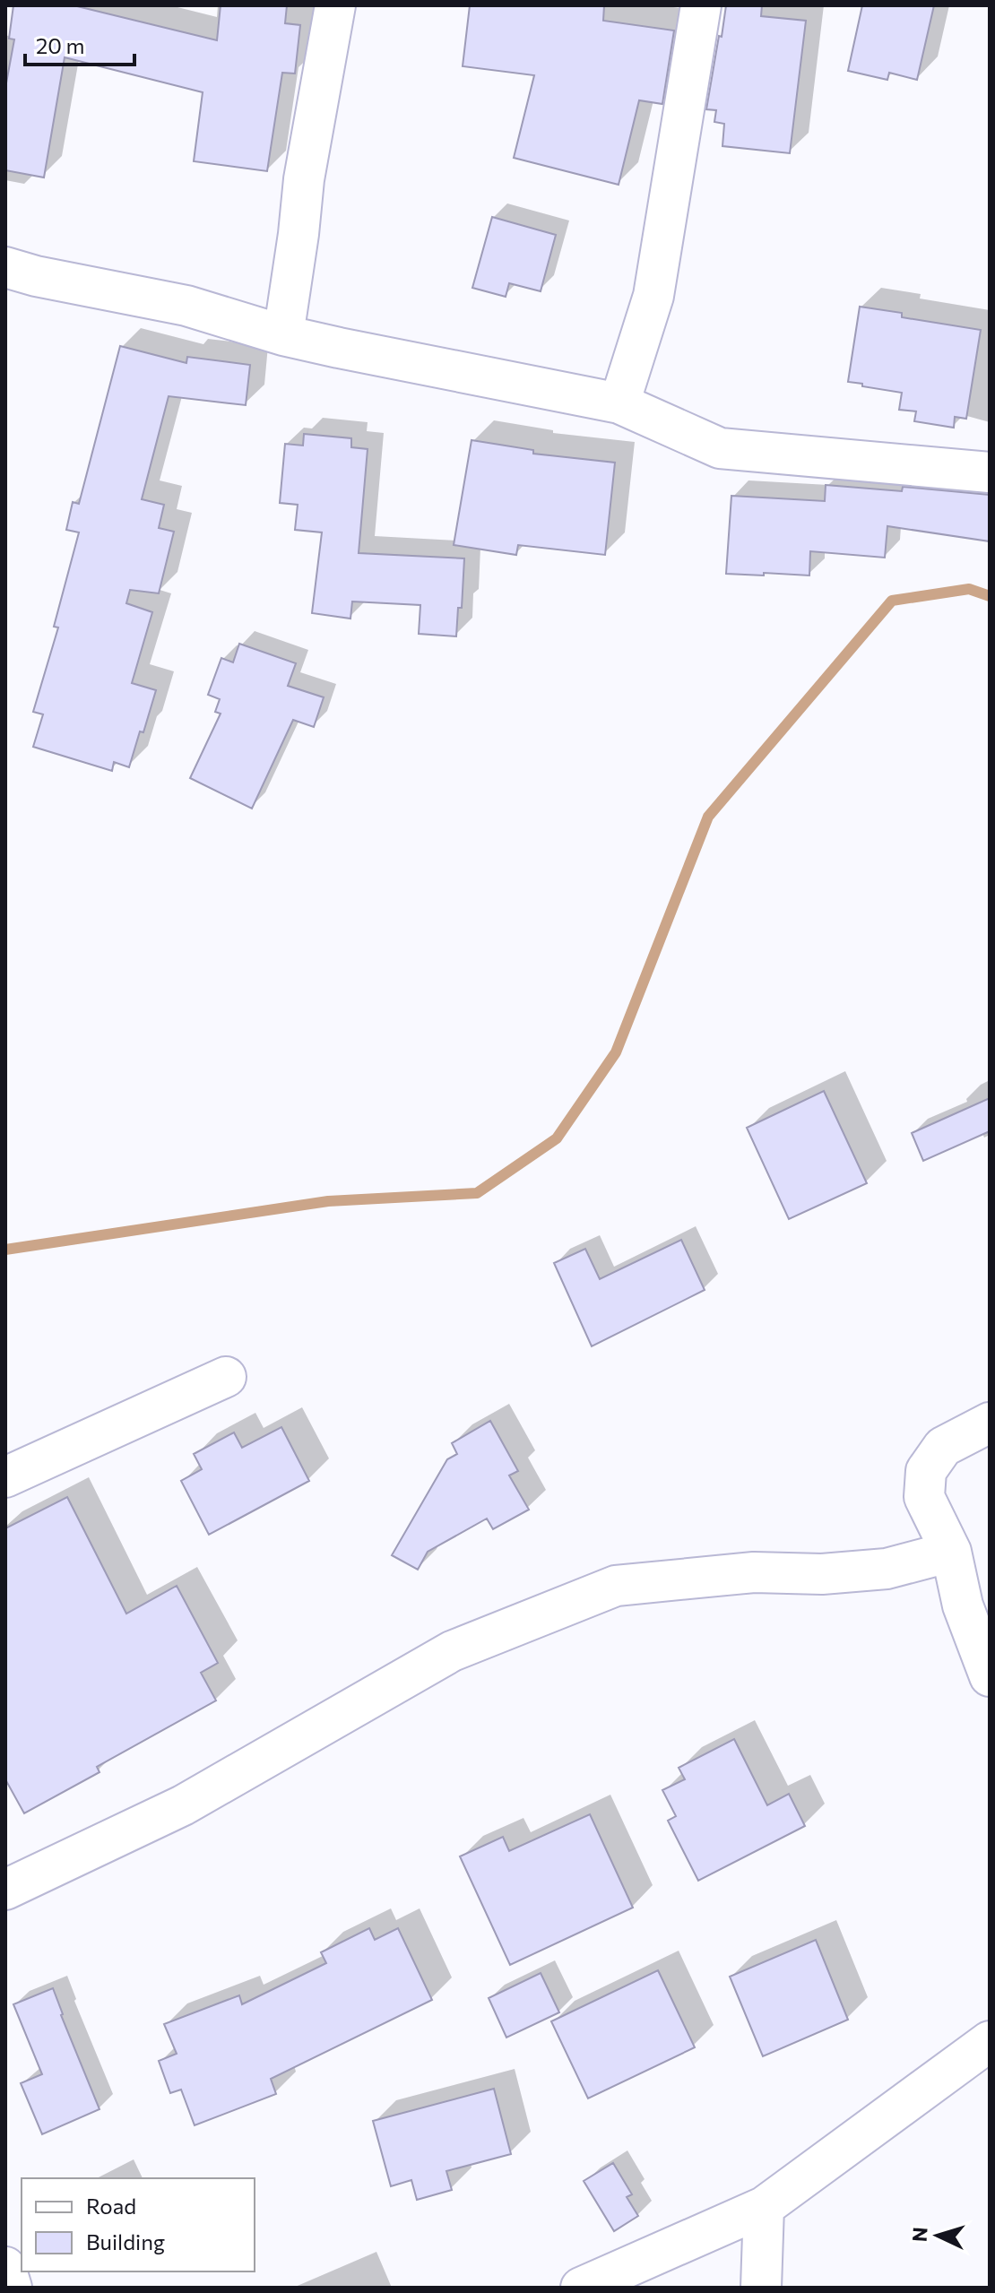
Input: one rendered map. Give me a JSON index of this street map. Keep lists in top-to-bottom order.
{
  "legend": ["Road", "Building"],
  "scale_bar": "20 m",
  "north": "left"
}
